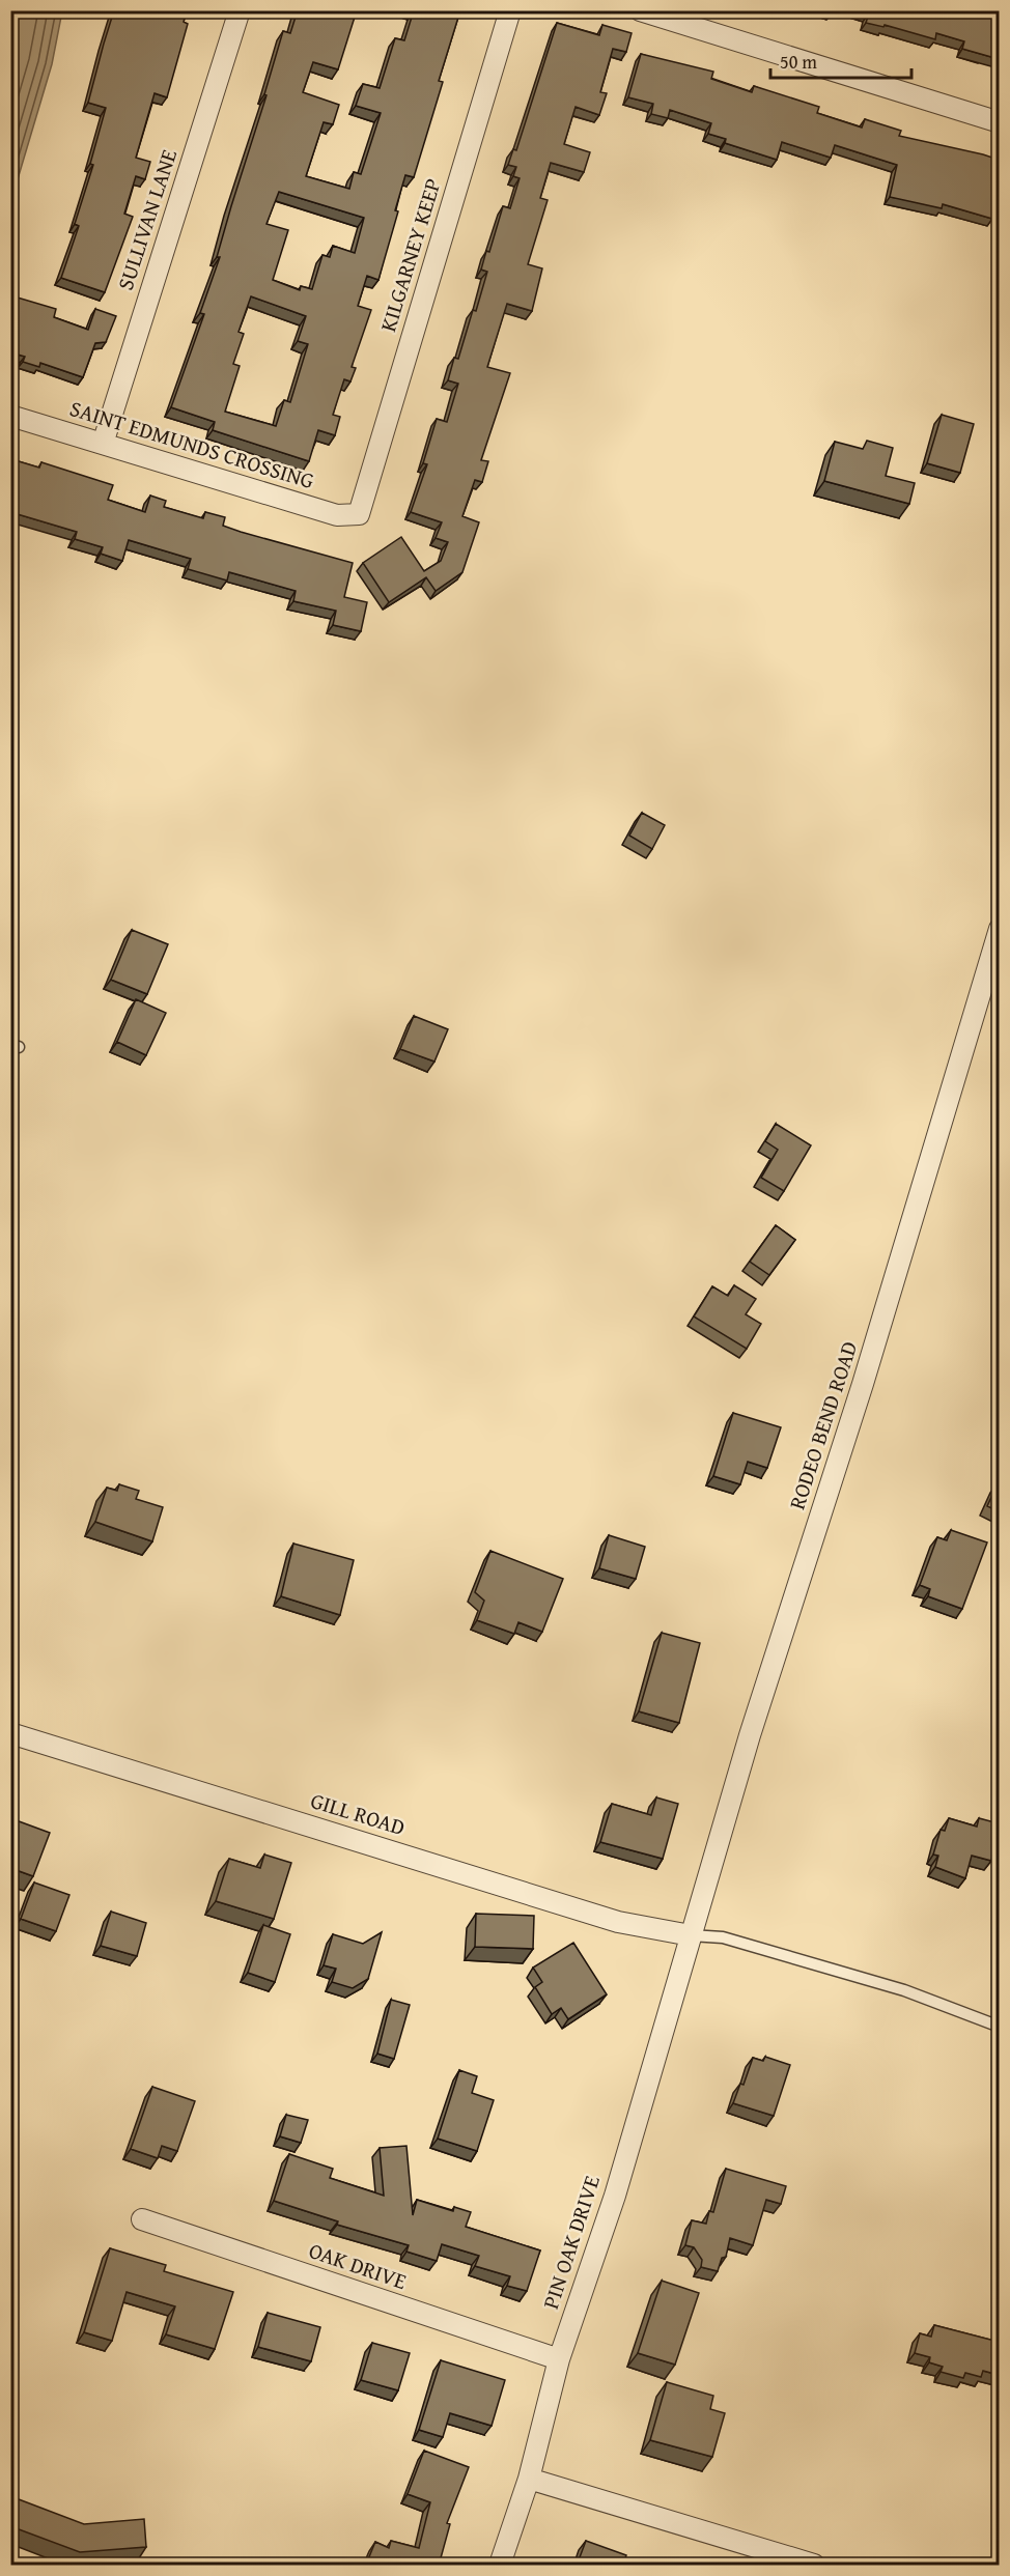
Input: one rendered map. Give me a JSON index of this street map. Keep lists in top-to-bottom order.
{
  "streets": {
    "street": [
      "SULLIVAN LANE",
      "KILGARNEY KEEP",
      "SAINT EDMUNDS CROSSING",
      "RODEO BEND ROAD",
      "GILL ROAD",
      "PIN OAK DRIVE",
      "OAK DRIVE"
    ]
  },
  "crossings": [
    ["SULLIVAN LANE", "SAINT EDMUNDS CROSSING"],
    ["KILGARNEY KEEP", "SAINT EDMUNDS CROSSING"],
    ["RODEO BEND ROAD", "GILL ROAD"],
    ["RODEO BEND ROAD", "PIN OAK DRIVE"],
    ["GILL ROAD", "PIN OAK DRIVE"],
    ["PIN OAK DRIVE", "OAK DRIVE"]
  ],
  "scale_bar": "50 m"
}
